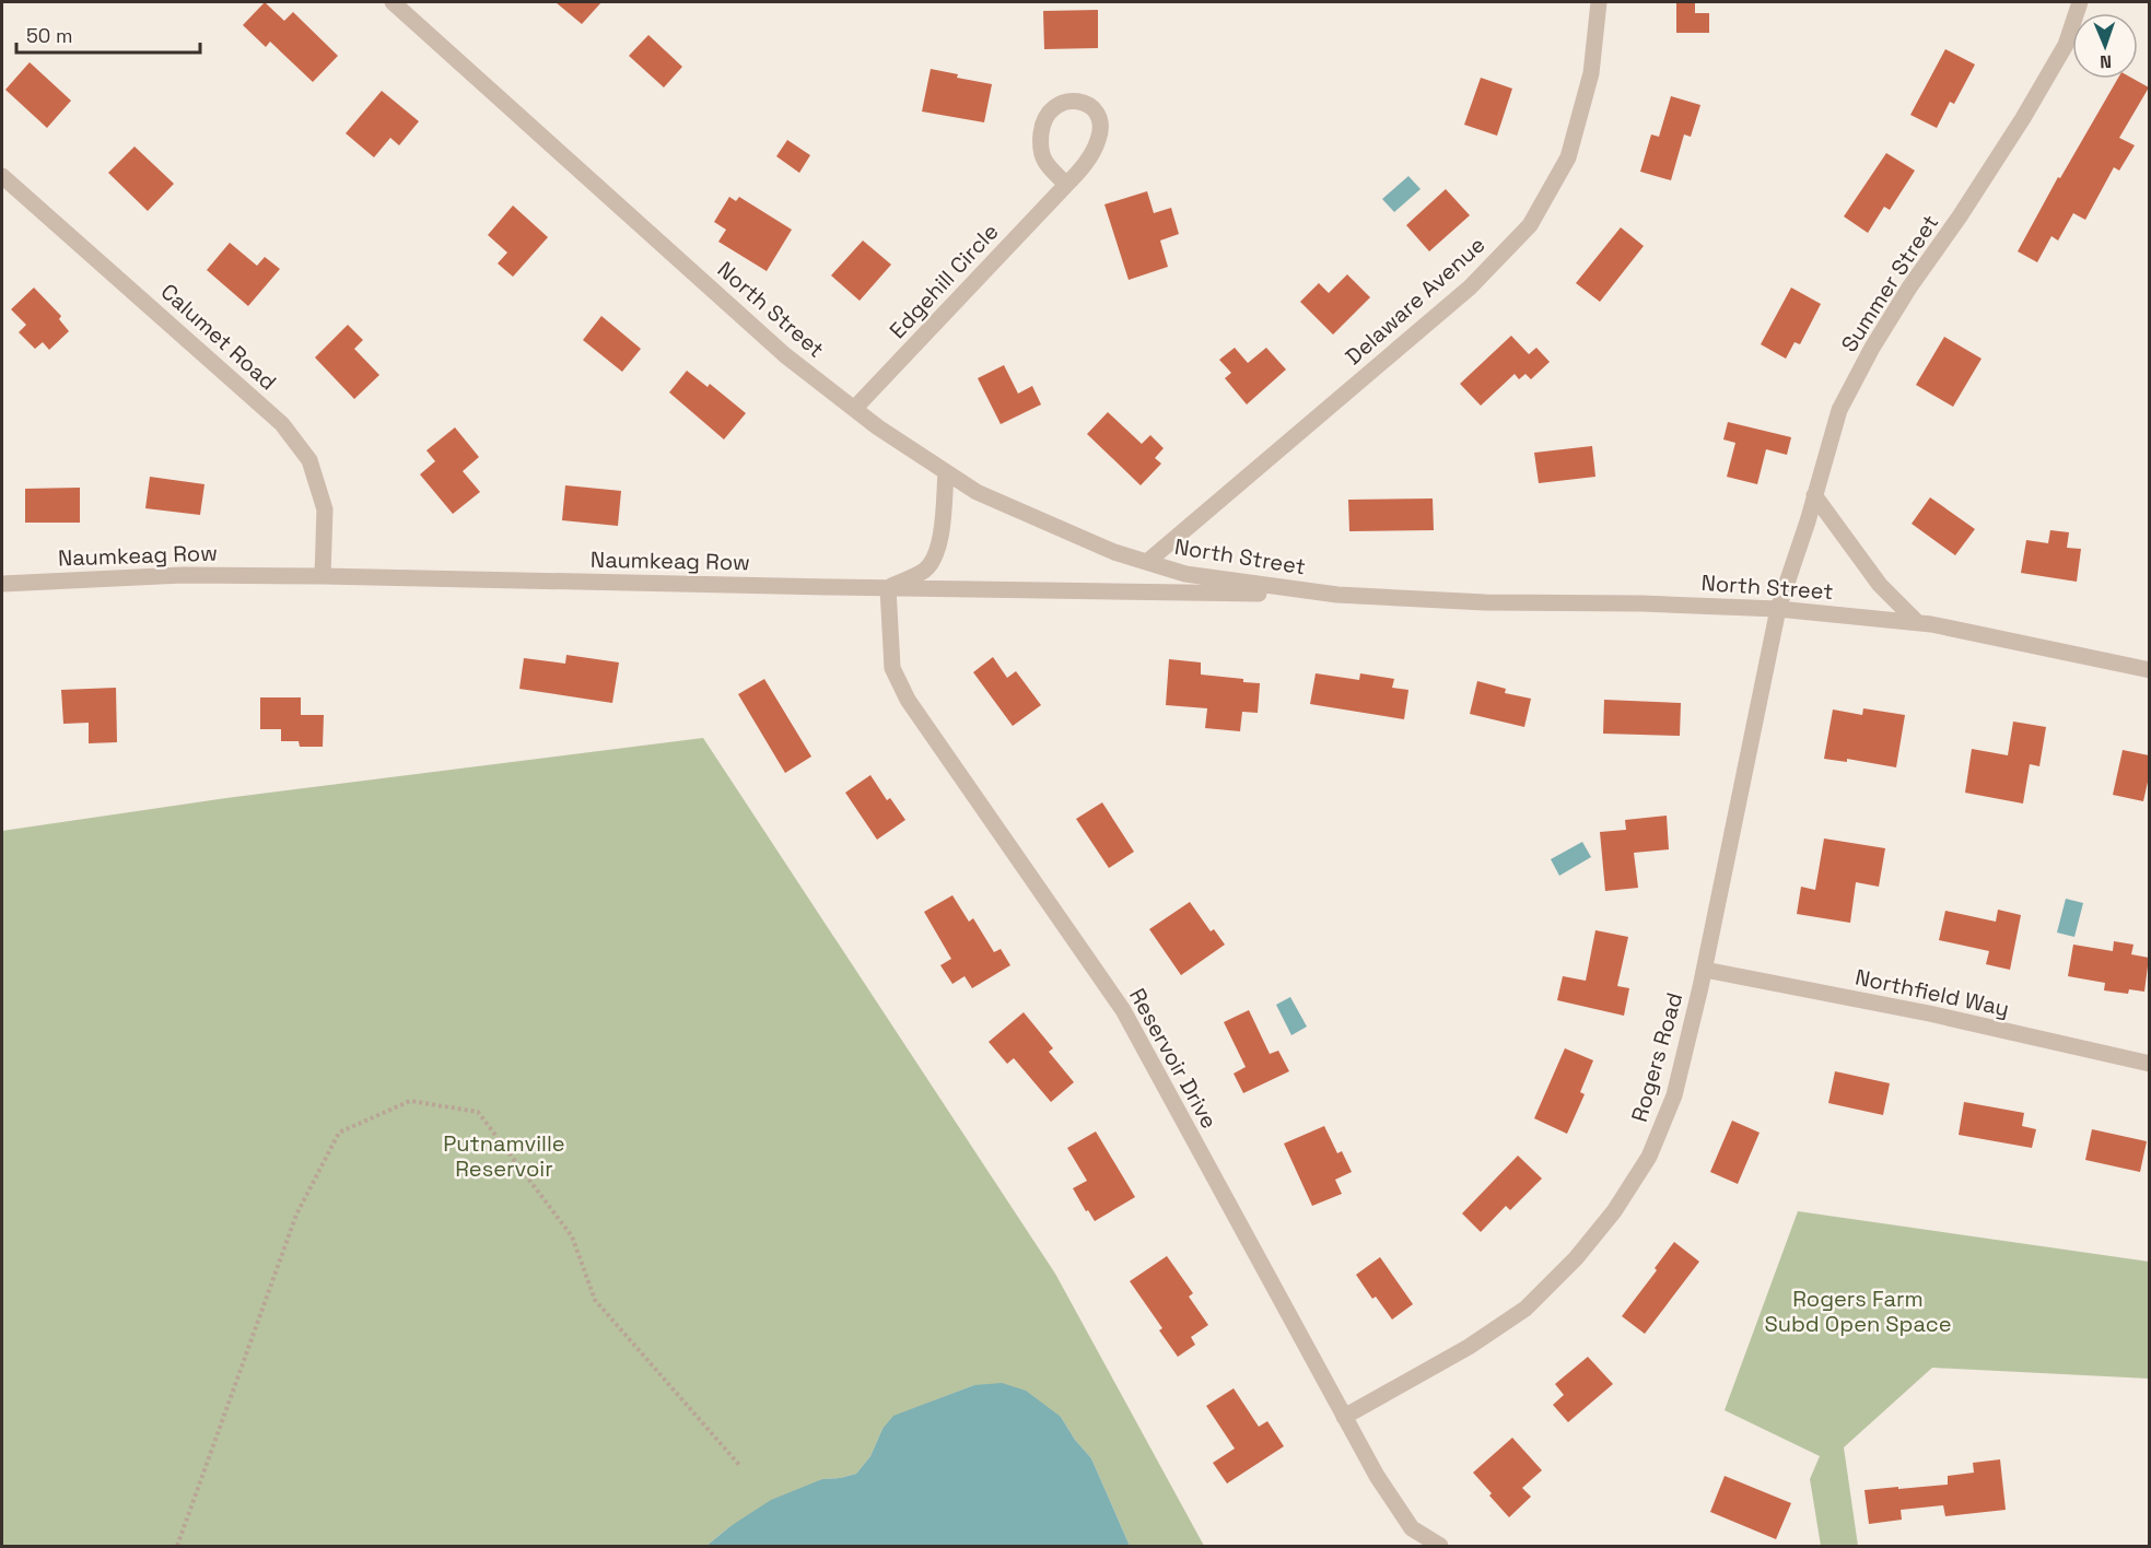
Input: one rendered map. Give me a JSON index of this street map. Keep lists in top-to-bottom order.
{
  "streets": {
    "street": [
      "Edgehill Circle",
      "Summer Street",
      "Delaware Avenue",
      "North Street",
      "Calumet Road",
      "Naumkeag Row",
      "Northfield Way",
      "Rogers Road",
      "Reservoir Drive"
    ]
  },
  "crossings": [
    ["Edgehill Circle", "North Street"],
    ["Summer Street", "North Street"],
    ["Summer Street", "Rogers Road"],
    ["Delaware Avenue", "North Street"],
    ["North Street", "Naumkeag Row"],
    ["North Street", "Rogers Road"],
    ["Calumet Road", "Naumkeag Row"],
    ["Naumkeag Row", "Reservoir Drive"],
    ["Northfield Way", "Rogers Road"],
    ["Rogers Road", "Reservoir Drive"]
  ],
  "parks": ["Putnamville Reservoir", "Rogers Farm Subd Open Space"],
  "scale_bar": "50 m",
  "north": "bottom"
}
